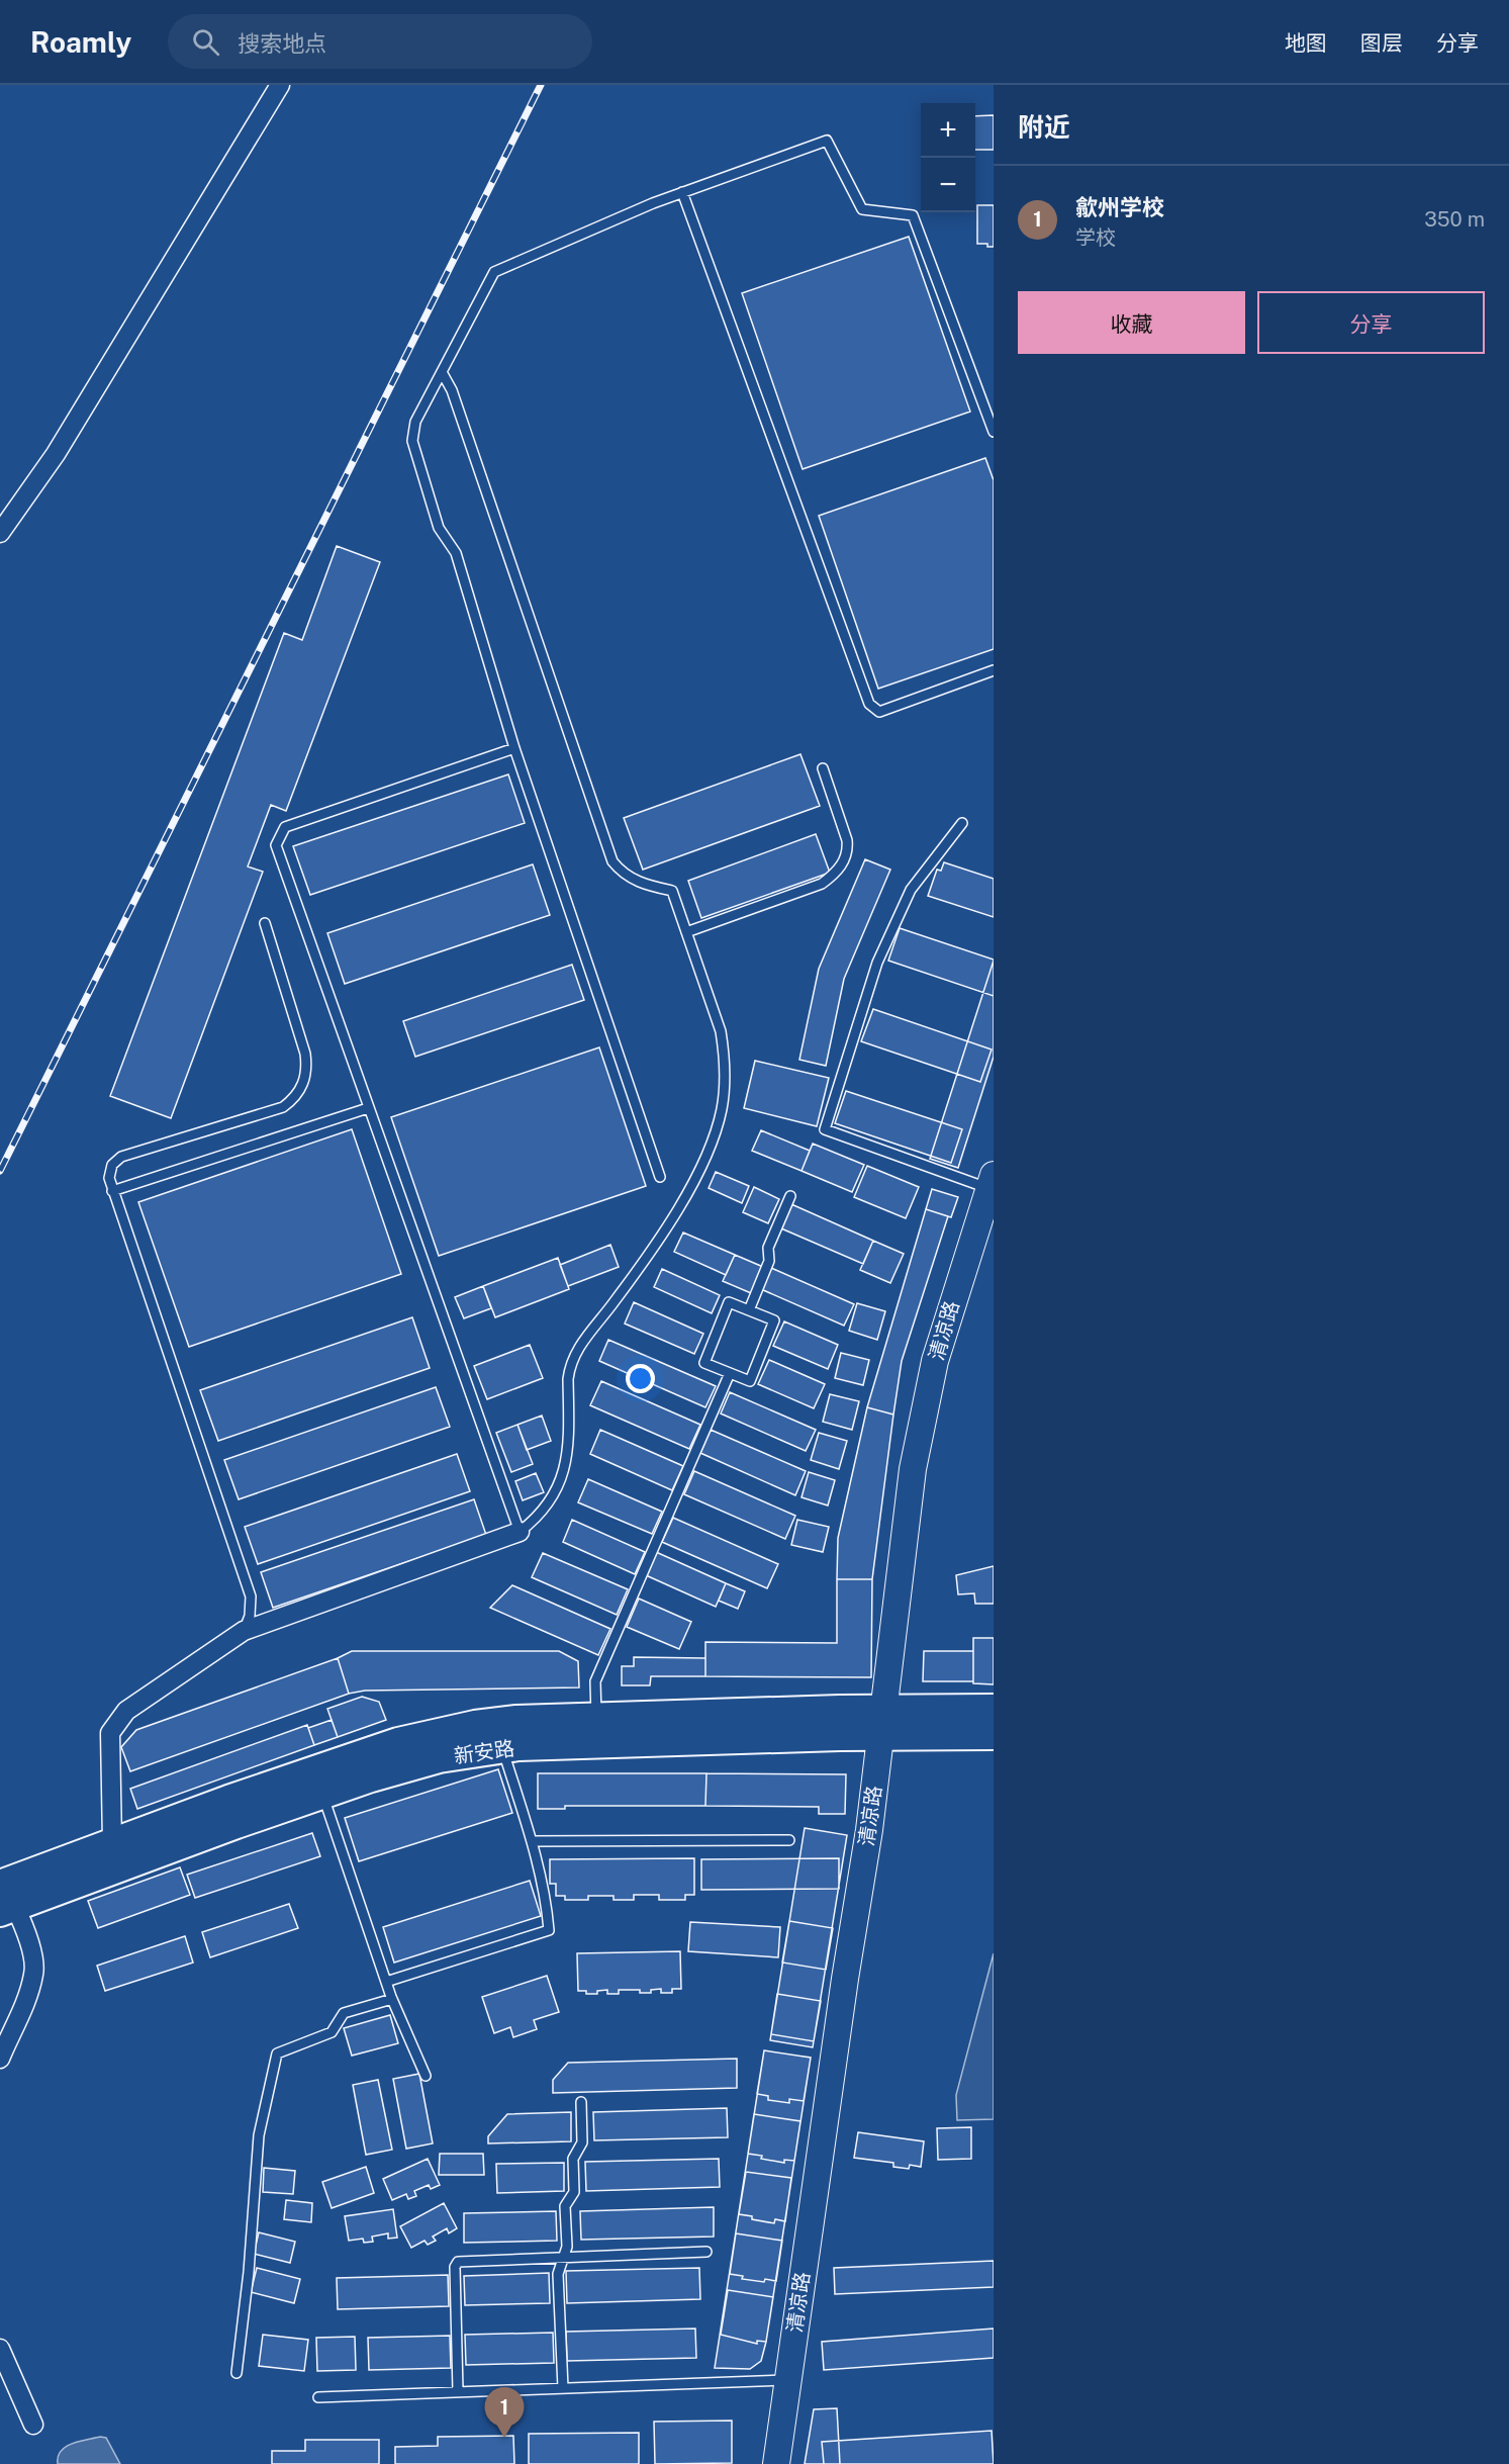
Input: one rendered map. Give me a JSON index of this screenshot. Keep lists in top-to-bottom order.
{
  "streets": {
    "main road": ["新安路"],
    "street": ["清凉路"]
  },
  "crossings": [
    ["清凉路", "新安路"]
  ],
  "page": {
    "header": "Roamly",
    "search": "搜索地点",
    "nav": ["地图", "图层", "分享"],
    "heading": "附近",
    "map_buttons": ["+", "−"],
    "list": [
      {
        "mark": "1",
        "name": "歙州学校",
        "note": "学校",
        "value": "350 m"
      }
    ],
    "buttons": ["收藏", "分享"],
    "pins": "1"
  }
}
